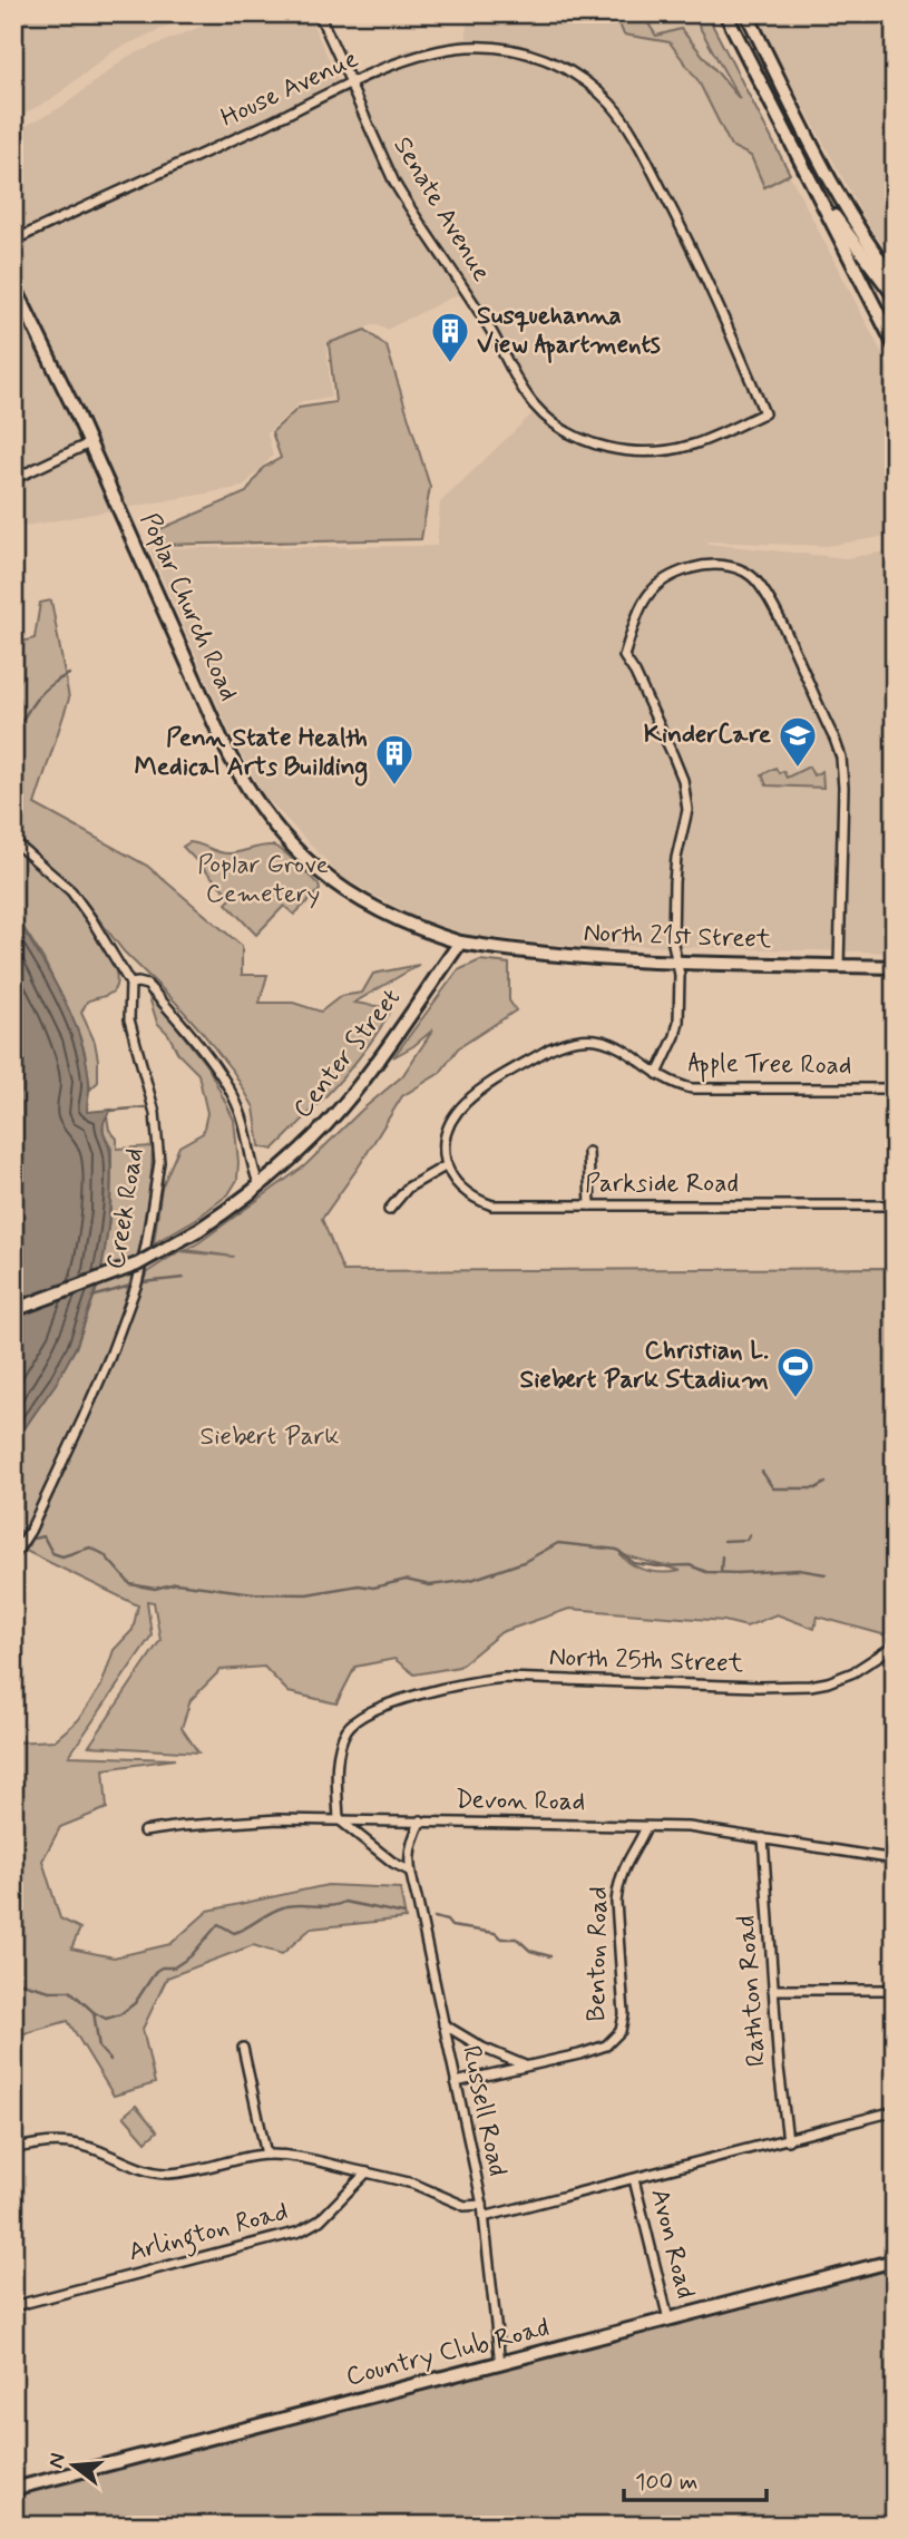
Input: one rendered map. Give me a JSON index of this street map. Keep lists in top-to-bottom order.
{
  "streets": {
    "main road": [
      "Poplar Church Road",
      "North 21st Street",
      "Center Street",
      "Country Club Road"
    ],
    "street": [
      "House Avenue",
      "Senate Avenue",
      "Apple Tree Road",
      "Parkside Road",
      "Creek Road",
      "North 25th Street",
      "Devon Road",
      "Benton Road",
      "Rathton Road",
      "Russell Road",
      "Arlington Road",
      "Avon Road"
    ]
  },
  "crossings": [
    ["House Avenue", "Senate Avenue"],
    ["Poplar Church Road", "North 21st Street"],
    ["Poplar Church Road", "Center Street"],
    ["North 21st Street", "Center Street"],
    ["Apple Tree Road", "Parkside Road"],
    ["North 25th Street", "Devon Road"],
    ["Devon Road", "Benton Road"],
    ["Devon Road", "Rathton Road"],
    ["Devon Road", "Russell Road"],
    ["Benton Road", "Russell Road"],
    ["Russell Road", "Country Club Road"],
    ["Avon Road", "Country Club Road"]
  ],
  "parks": ["Poplar Grove Cemetery", "Siebert Park"],
  "places": {
    "building": ["Susquehanna View Apartments", "Penn State Health Medical Arts Building"],
    "school or university": ["KinderCare"],
    "sports": ["Christian L. Siebert Park Stadium"]
  },
  "scale_bar": "100 m",
  "north": "left"
}
